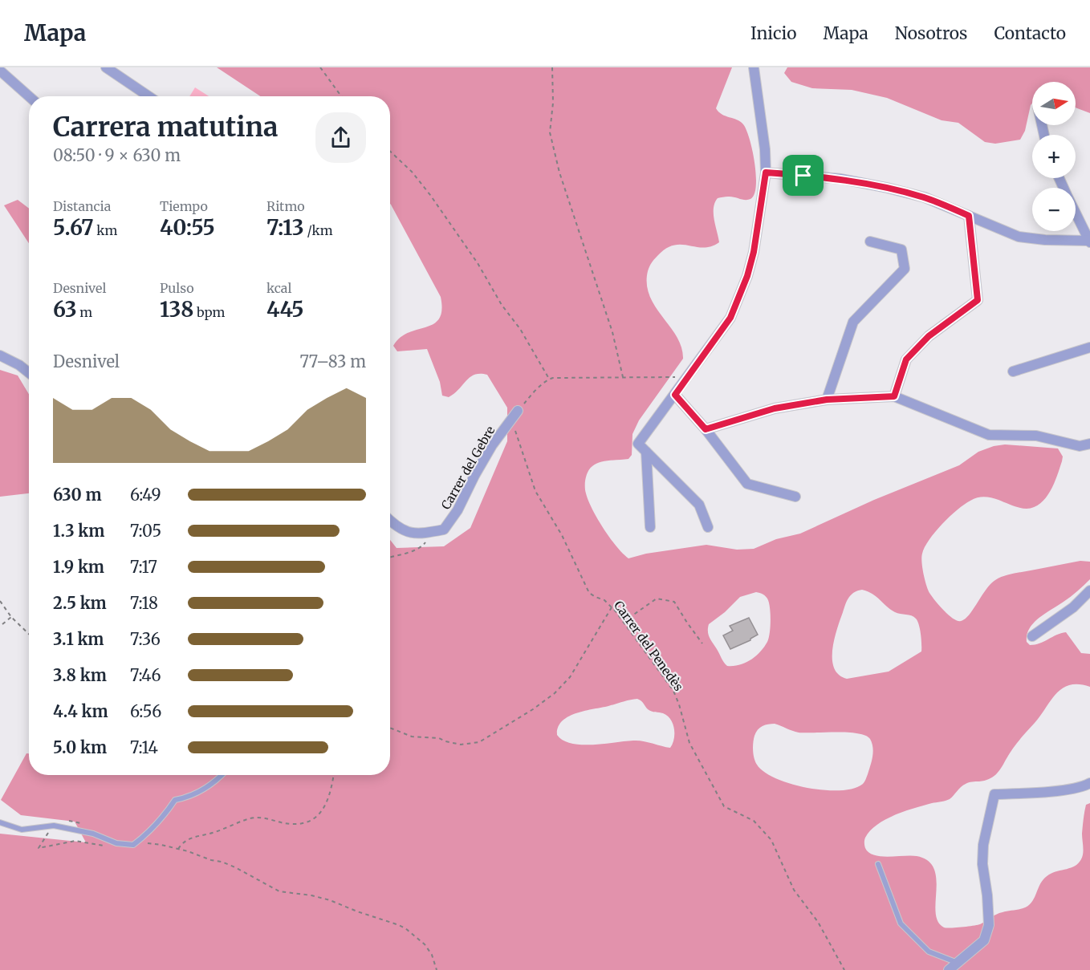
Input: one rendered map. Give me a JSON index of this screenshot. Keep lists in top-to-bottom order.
{
  "streets": {
    "street": ["Carrer del Gebre"],
    "path": ["Carrer del Penedès"]
  },
  "crossings": [
    ["Carrer del Gebre", "Carrer del Penedès"]
  ],
  "north": "right",
  "page": {
    "header": "Mapa",
    "nav": [
      "Inicio",
      "Mapa",
      "Nosotros",
      "Contacto"
    ],
    "map_buttons": ["+", "−"],
    "heading": ["Carrera matutina", "08:50 · 9 × 630 m"],
    "stats": [
      ["Distancia", "5.67 km"],
      ["Tiempo", "40:55"],
      ["Ritmo", "7:13 /km"],
      ["Desnivel", "63 m"],
      ["Pulso", "138 bpm"],
      ["kcal", "445"]
    ],
    "chart": ["Desnivel", "77–83 m"],
    "list": [
      {
        "name": "630 m",
        "note": "6:49"
      },
      {
        "name": "1.3 km",
        "note": "7:05"
      },
      {
        "name": "1.9 km",
        "note": "7:17"
      },
      {
        "name": "2.5 km",
        "note": "7:18"
      },
      {
        "name": "3.1 km",
        "note": "7:36"
      },
      {
        "name": "3.8 km",
        "note": "7:46"
      },
      {
        "name": "4.4 km",
        "note": "6:56"
      },
      {
        "name": "5.0 km",
        "note": "7:14"
      }
    ]
  }
}
